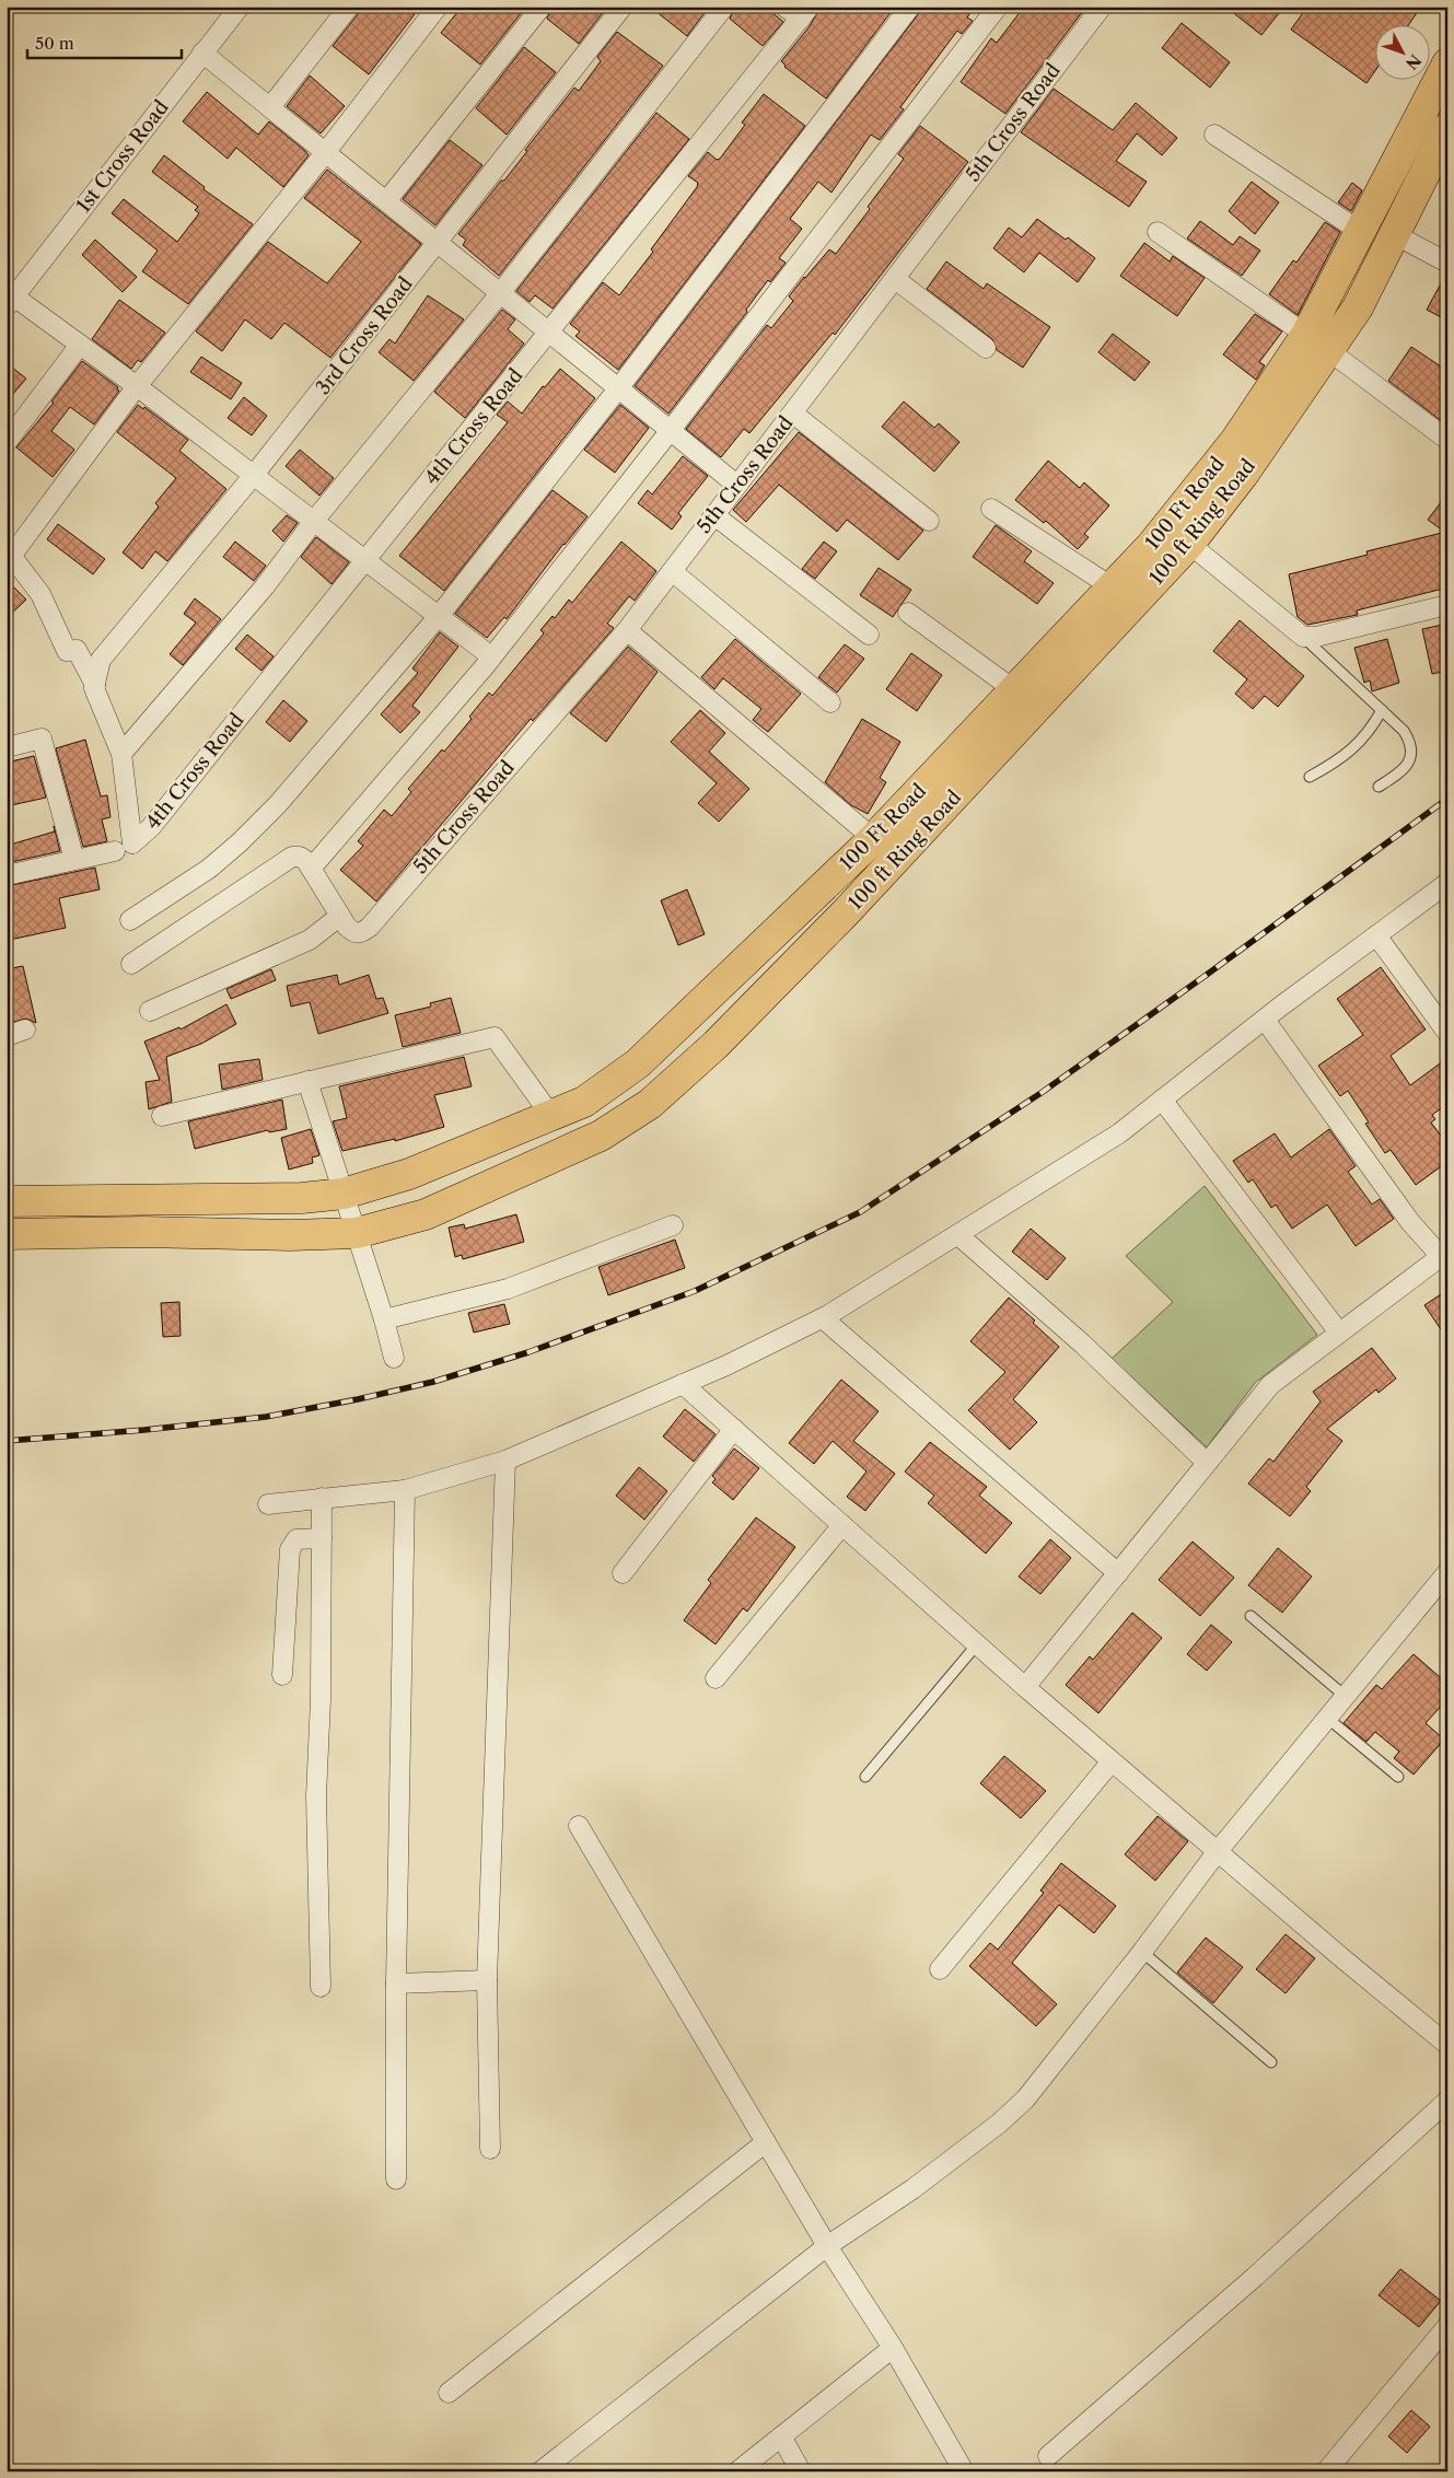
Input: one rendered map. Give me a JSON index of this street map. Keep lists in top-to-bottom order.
{
  "streets": {
    "main road": ["100 Ft Road", "100 ft Ring Road"],
    "street": [
      "5th Cross Road",
      "1st Cross Road",
      "3rd Cross Road",
      "4th Cross Road"
    ]
  },
  "crossings": [
    ["100 Ft Road", "100 ft Ring Road"]
  ],
  "scale_bar": "50 m",
  "north": "bottom right"
}
